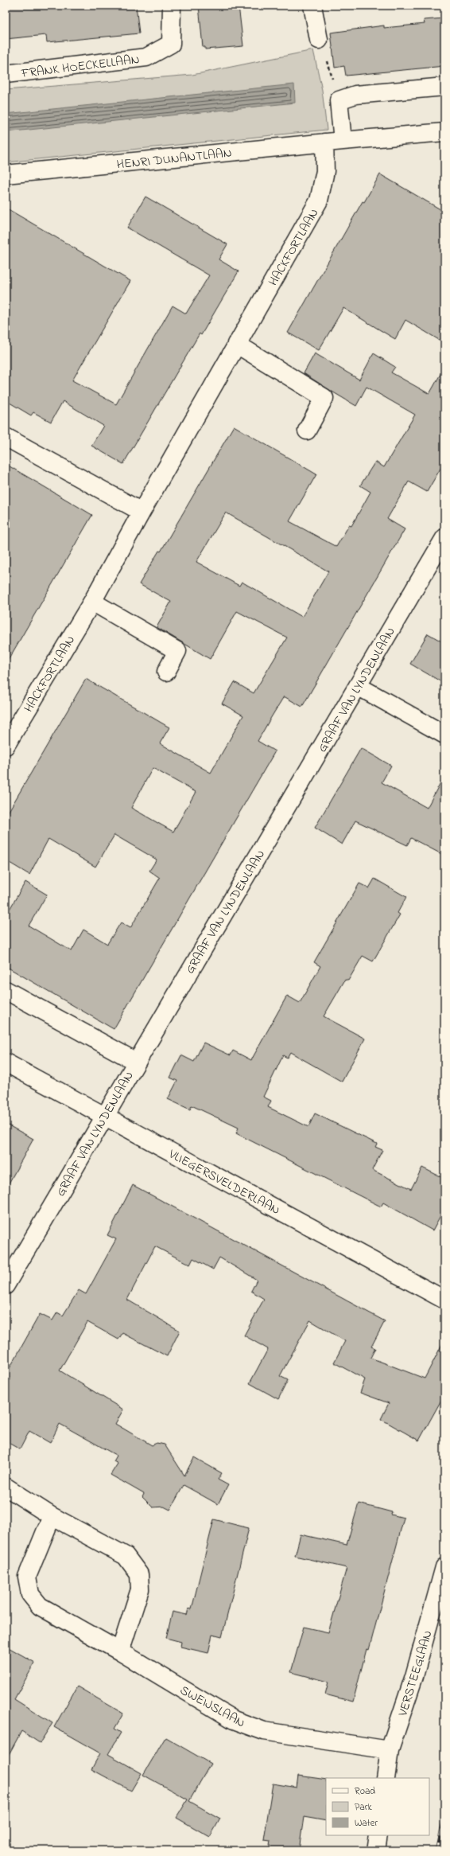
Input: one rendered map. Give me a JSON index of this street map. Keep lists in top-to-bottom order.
{
  "streets": {
    "street": [
      "FRANK HOECKELLAAN",
      "HENRI DUNANTLAAN",
      "HACKFORTLAAN",
      "GRAAF VAN LYNDENLAAN",
      "VLIEGERSVELDERLAAN",
      "VERSTEEGLAAN",
      "SWEIJSLAAN"
    ]
  },
  "crossings": [
    ["HENRI DUNANTLAAN", "HACKFORTLAAN"],
    ["GRAAF VAN LYNDENLAAN", "VLIEGERSVELDERLAAN"],
    ["VERSTEEGLAAN", "SWEIJSLAAN"]
  ],
  "legend": ["Road", "Park", "Water"]
}
